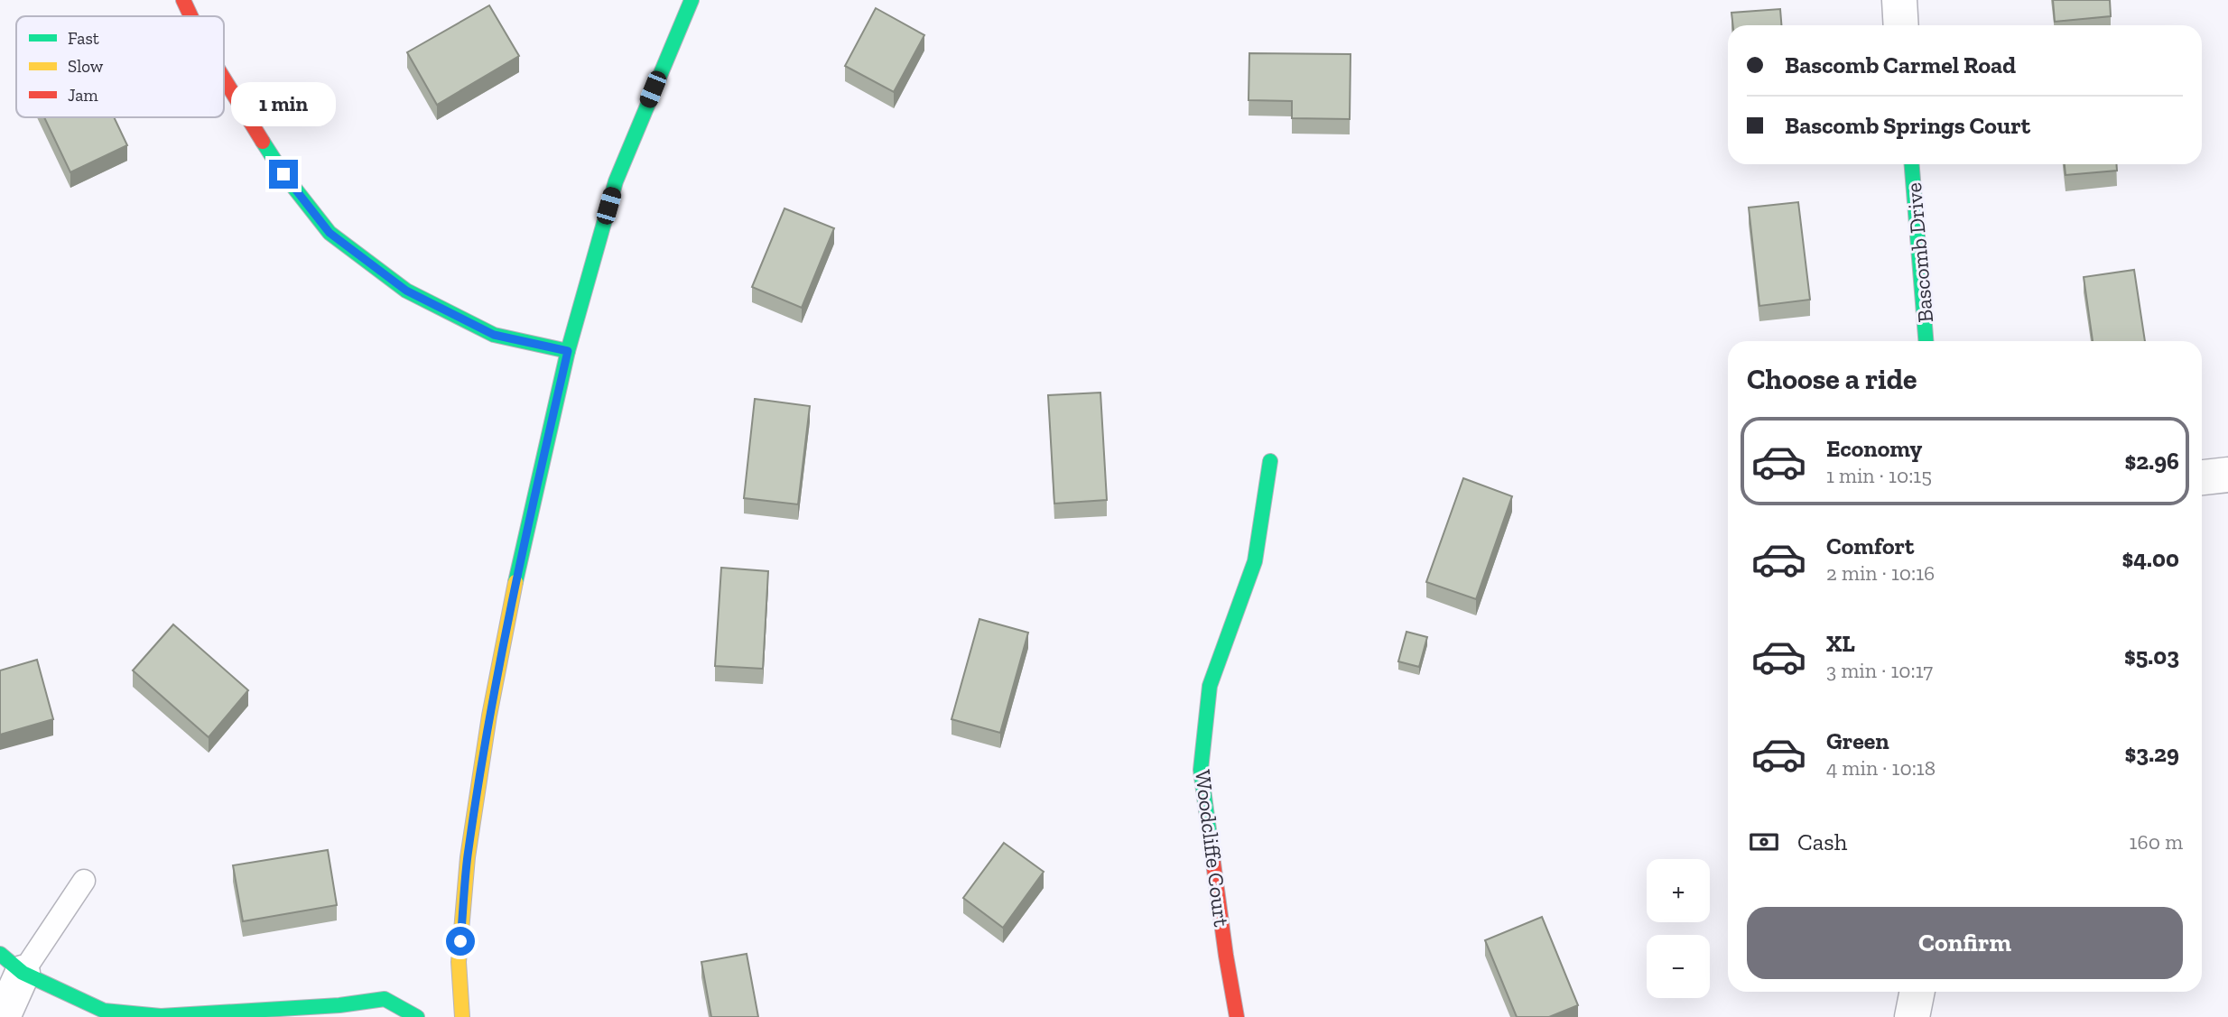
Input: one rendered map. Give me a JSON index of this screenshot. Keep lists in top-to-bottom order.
{
  "streets": {
    "street": ["Bascomb Drive", "Woodcliffe Court"]
  },
  "legend": ["Fast", "Slow", "Jam"],
  "page": {
    "banner": ["Bascomb Carmel Road", "Bascomb Springs Court"],
    "bubble": "1 min",
    "heading": "Choose a ride",
    "list": [
      {
        "name": "Economy",
        "note": "1 min · 10:15",
        "value": "$2.96"
      },
      {
        "name": "Comfort",
        "note": "2 min · 10:16",
        "value": "$4.00"
      },
      {
        "name": "XL",
        "note": "3 min · 10:17",
        "value": "$5.03"
      },
      {
        "name": "Green",
        "note": "4 min · 10:18",
        "value": "$3.29"
      }
    ],
    "pay": ["Cash", "160 m"],
    "map_buttons": ["+", "−"],
    "buttons": "Confirm"
  }
}
